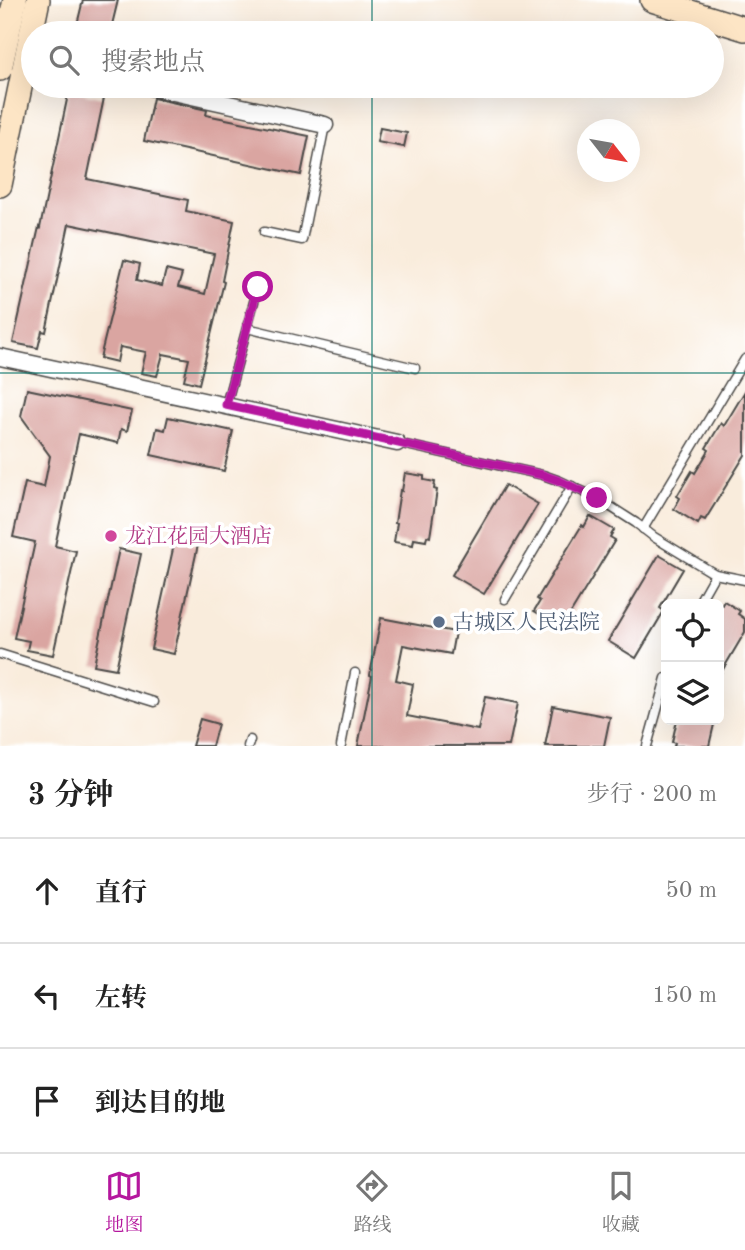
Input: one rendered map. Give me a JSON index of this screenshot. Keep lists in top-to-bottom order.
{
  "places": ["龙江花园大酒店", "古城区人民法院"],
  "north": "bottom right",
  "page": {
    "search": "搜索地点",
    "heading": ["3 分钟", "步行 · 200 m"],
    "list": [
      ["直行", "50 m"],
      ["左转", "150 m"],
      "到达目的地"
    ],
    "nav": ["地图", "路线", "收藏"]
  }
}
